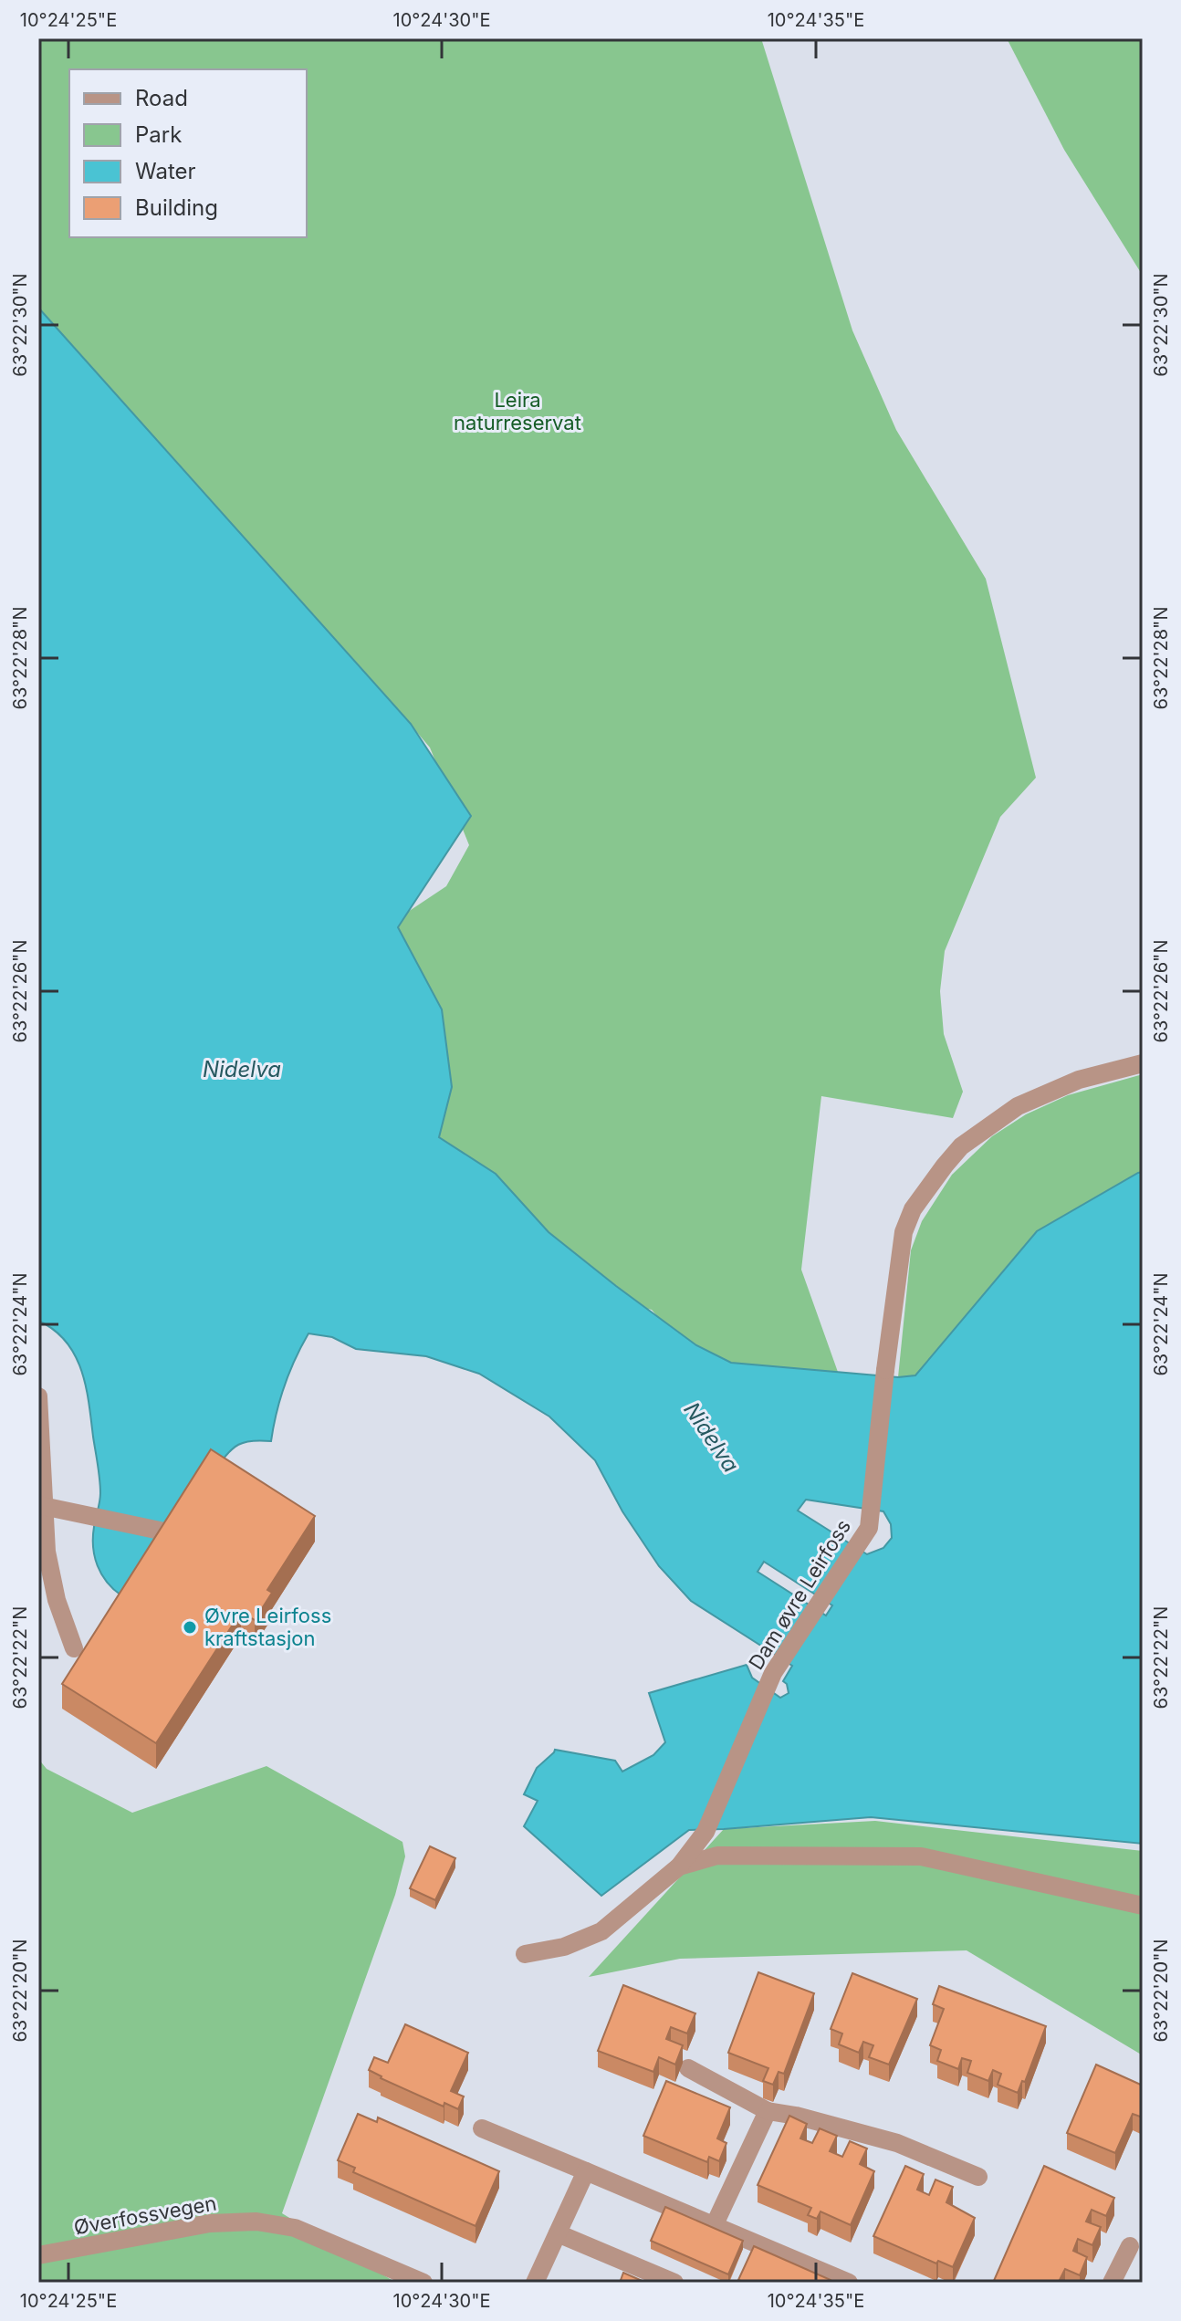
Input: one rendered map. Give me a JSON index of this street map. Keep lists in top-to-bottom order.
{
  "streets": {
    "street": ["Dam øvre Leirfoss", "Øverfossvegen"]
  },
  "water": ["Nidelva"],
  "parks": ["Leira naturreservat"],
  "places": ["Øvre Leirfoss kraftstasjon"],
  "legend": [
    "Road",
    "Park",
    "Water",
    "Building"
  ],
  "coordinates": [
    "10°24'25\"E",
    "10°24'30\"E",
    "10°24'35\"E",
    "63°22'30\"N",
    "63°22'28\"N",
    "63°22'26\"N",
    "63°22'24\"N",
    "63°22'22\"N",
    "63°22'20\"N"
  ]
}
